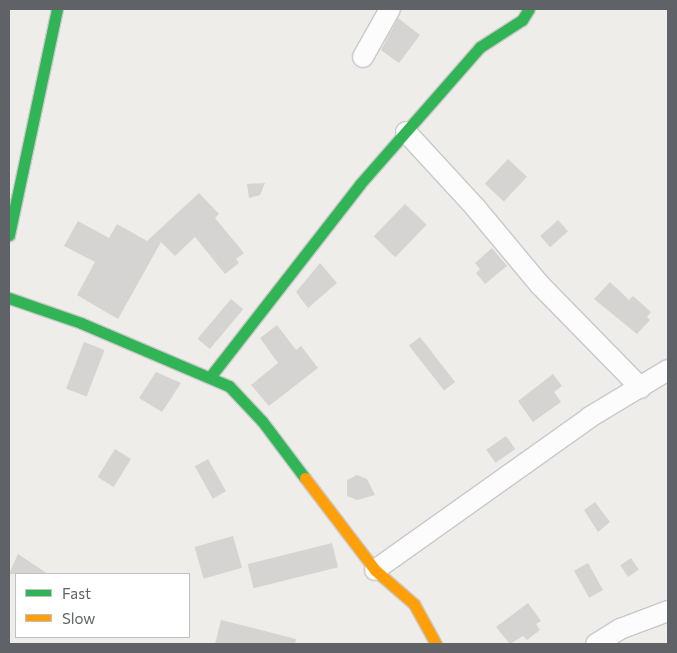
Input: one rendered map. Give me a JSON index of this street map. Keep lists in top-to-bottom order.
{
  "legend": ["Fast", "Slow"]
}
